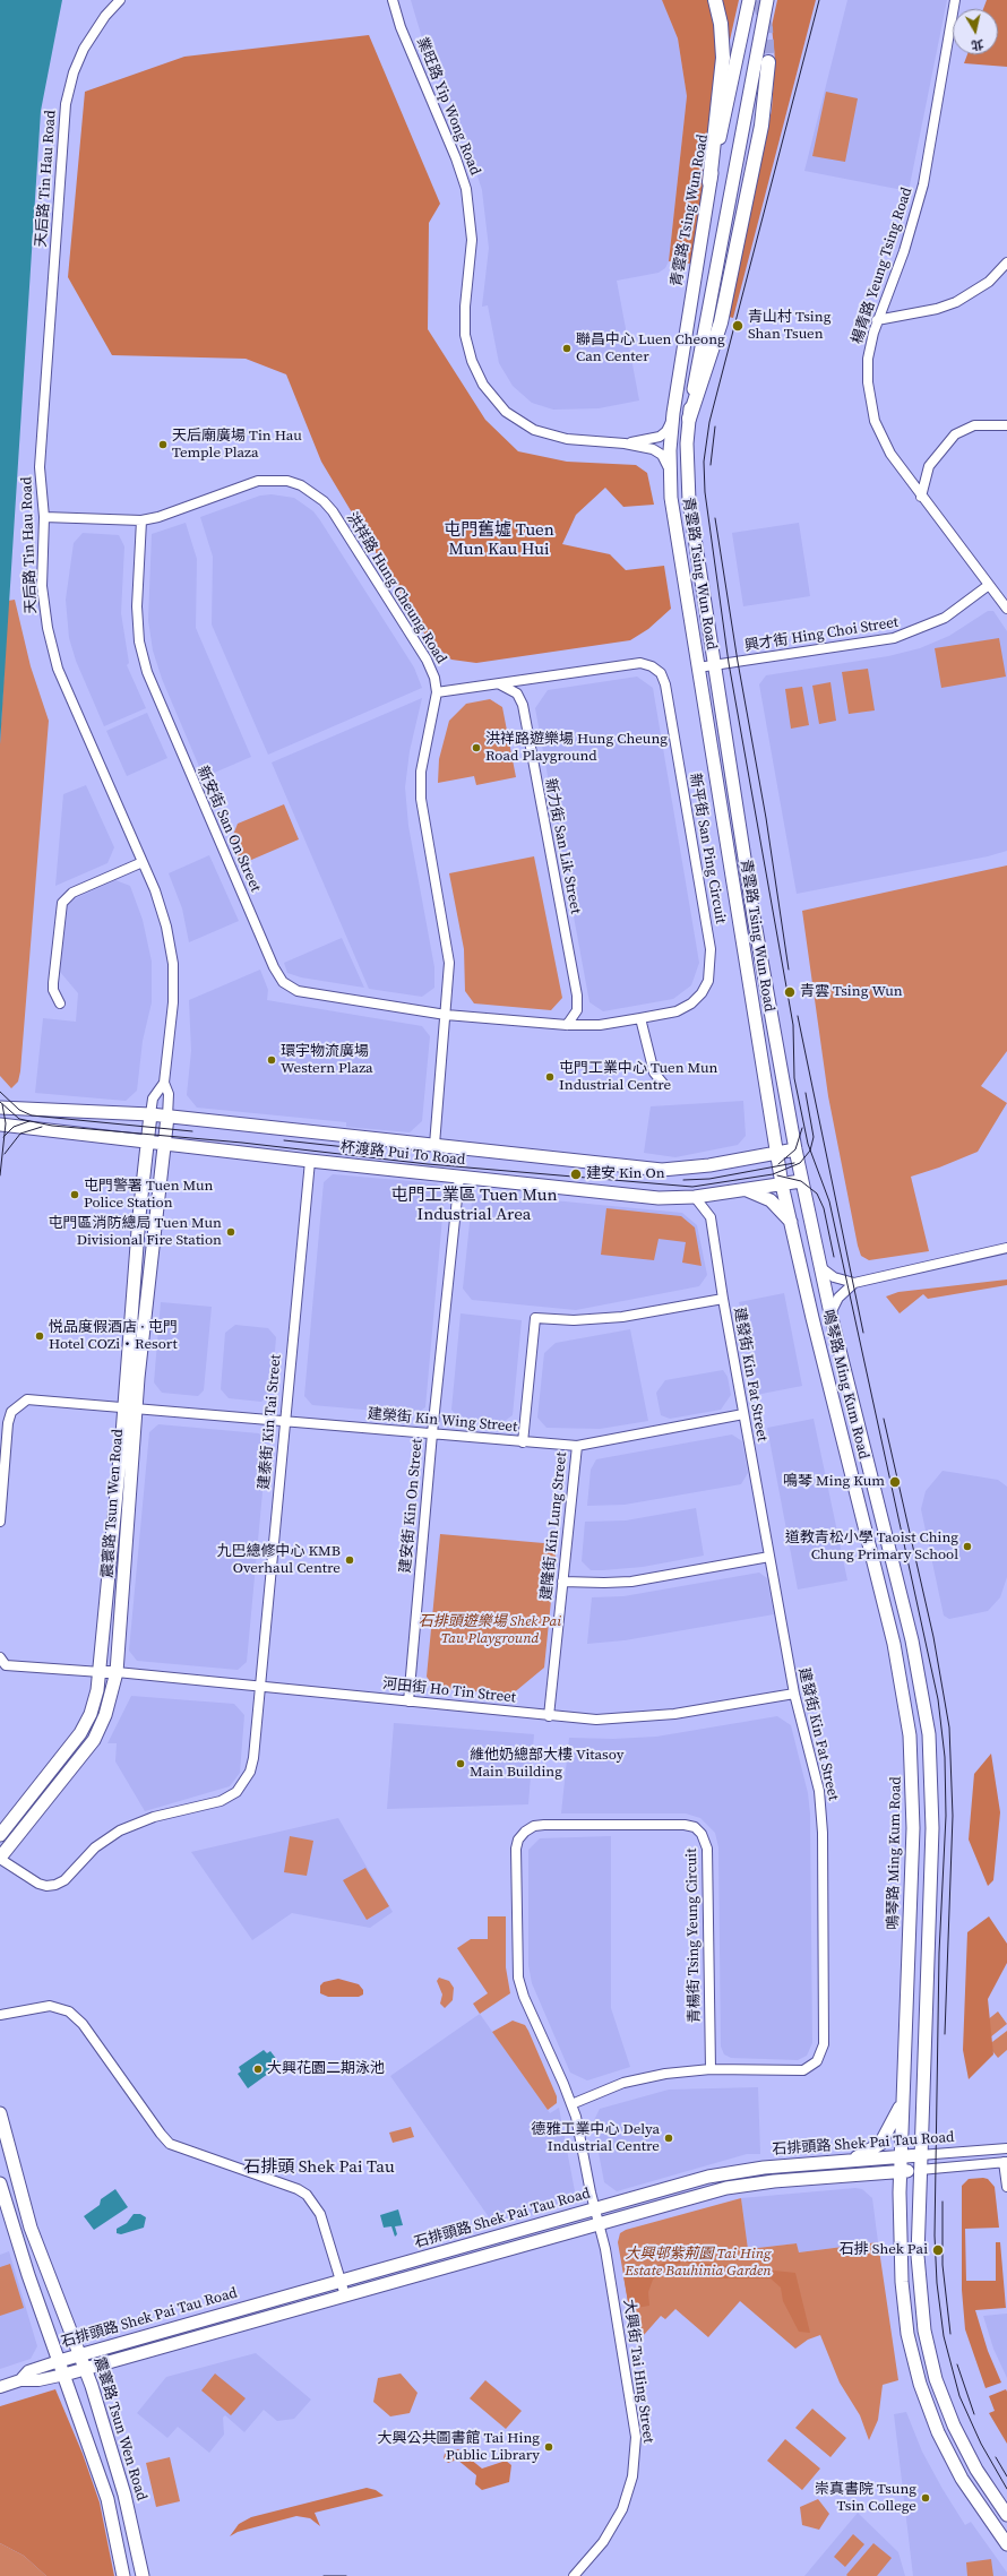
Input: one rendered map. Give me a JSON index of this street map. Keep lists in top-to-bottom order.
{
  "streets": {
    "main road": [
      "青雲路 Tsing Wun Road",
      "杯渡路 Pui To Road",
      "鳴琴路 Ming Kum Road",
      "震寰路 Tsun Wen Road",
      "石排頭路 Shek Pai Tau Road"
    ],
    "street": [
      "業旺路 Yip Wong Road",
      "天后路 Tin Hau Road",
      "楊青路 Yeung Tsing Road",
      "洪祥路 Hung Cheung Road",
      "興才街 Hing Choi Street",
      "新安街 San On Street",
      "新力街 San Lik Street",
      "新平街 San Ping Circuit",
      "建發街 Kin Fat Street",
      "建榮街 Kin Wing Street",
      "建泰街 Kin Tai Street",
      "建安街 Kin On Street",
      "建隆街 Kin Lung Street",
      "河田街 Ho Tin Street",
      "青楊街 Tsing Yeung Circuit",
      "大興街 Tai Hing Street"
    ]
  },
  "crossings": [
    ["業旺路 Yip Wong Road", "青雲路 Tsing Wun Road"],
    ["天后路 Tin Hau Road", "洪祥路 Hung Cheung Road"],
    ["天后路 Tin Hau Road", "杯渡路 Pui To Road"],
    ["天后路 Tin Hau Road", "震寰路 Tsun Wen Road"],
    ["青雲路 Tsing Wun Road", "興才街 Hing Choi Street"],
    ["青雲路 Tsing Wun Road", "杯渡路 Pui To Road"],
    ["青雲路 Tsing Wun Road", "鳴琴路 Ming Kum Road"],
    ["楊青路 Yeung Tsing Road", "興才街 Hing Choi Street"],
    ["洪祥路 Hung Cheung Road", "新安街 San On Street"],
    ["洪祥路 Hung Cheung Road", "新平街 San Ping Circuit"],
    ["洪祥路 Hung Cheung Road", "杯渡路 Pui To Road"],
    ["新安街 San On Street", "新平街 San Ping Circuit"],
    ["新力街 San Lik Street", "新平街 San Ping Circuit"],
    ["杯渡路 Pui To Road", "建發街 Kin Fat Street"],
    ["杯渡路 Pui To Road", "鳴琴路 Ming Kum Road"],
    ["杯渡路 Pui To Road", "建泰街 Kin Tai Street"],
    ["杯渡路 Pui To Road", "震寰路 Tsun Wen Road"],
    ["杯渡路 Pui To Road", "建安街 Kin On Street"],
    ["建發街 Kin Fat Street", "建榮街 Kin Wing Street"],
    ["建發街 Kin Fat Street", "河田街 Ho Tin Street"],
    ["建發街 Kin Fat Street", "青楊街 Tsing Yeung Circuit"],
    ["鳴琴路 Ming Kum Road", "石排頭路 Shek Pai Tau Road"],
    ["建榮街 Kin Wing Street", "建泰街 Kin Tai Street"],
    ["建榮街 Kin Wing Street", "震寰路 Tsun Wen Road"],
    ["建榮街 Kin Wing Street", "建安街 Kin On Street"],
    ["建榮街 Kin Wing Street", "建隆街 Kin Lung Street"],
    ["建泰街 Kin Tai Street", "震寰路 Tsun Wen Road"],
    ["建泰街 Kin Tai Street", "河田街 Ho Tin Street"],
    ["震寰路 Tsun Wen Road", "河田街 Ho Tin Street"],
    ["震寰路 Tsun Wen Road", "石排頭路 Shek Pai Tau Road"],
    ["建安街 Kin On Street", "河田街 Ho Tin Street"],
    ["建隆街 Kin Lung Street", "河田街 Ho Tin Street"],
    ["青楊街 Tsing Yeung Circuit", "石排頭路 Shek Pai Tau Road"],
    ["青楊街 Tsing Yeung Circuit", "大興街 Tai Hing Street"],
    ["石排頭路 Shek Pai Tau Road", "大興街 Tai Hing Street"]
  ],
  "districts": ["屯門舊墟 Tuen Mun Kau Hui", "屯門工業區 Tuen Mun Industrial Area", "石排頭 Shek Pai Tau"],
  "parks": ["石排頭遊樂場 Shek Pai Tau Playground", "大興邨紫荊園 Tai Hing Estate Bauhinia Garden"],
  "places": [
    "青山村 Tsing Shan Tsuen",
    "聯昌中心 Luen Cheong Can Center",
    "天后廟廣場 Tin Hau Temple Plaza",
    "洪祥路遊樂場 Hung Cheung Road Playground",
    "青雲 Tsing Wun",
    "環宇物流廣場 Western Plaza",
    "屯門工業中心 Tuen Mun Industrial Centre",
    "建安 Kin On",
    "屯門警署 Tuen Mun Police Station",
    "屯門區消防總局 Tuen Mun Divisional Fire Station",
    "悦品度假酒店 ∙ 屯門 Hotel COZi‧Resort",
    "鳴琴 Ming Kum",
    "道教青松小學 Taoist Ching Chung Primary School",
    "九巴總修中心 KMB Overhaul Centre",
    "維他奶總部大樓 Vitasoy Main Building",
    "大興花園二期泳池",
    "德雅工業中心 Delya Industrial Centre",
    "石排 Shek Pai",
    "大興公共圖書館 Tai Hing Public Library",
    "崇真書院 Tsung Tsin College"
  ],
  "north": "bottom"
}
